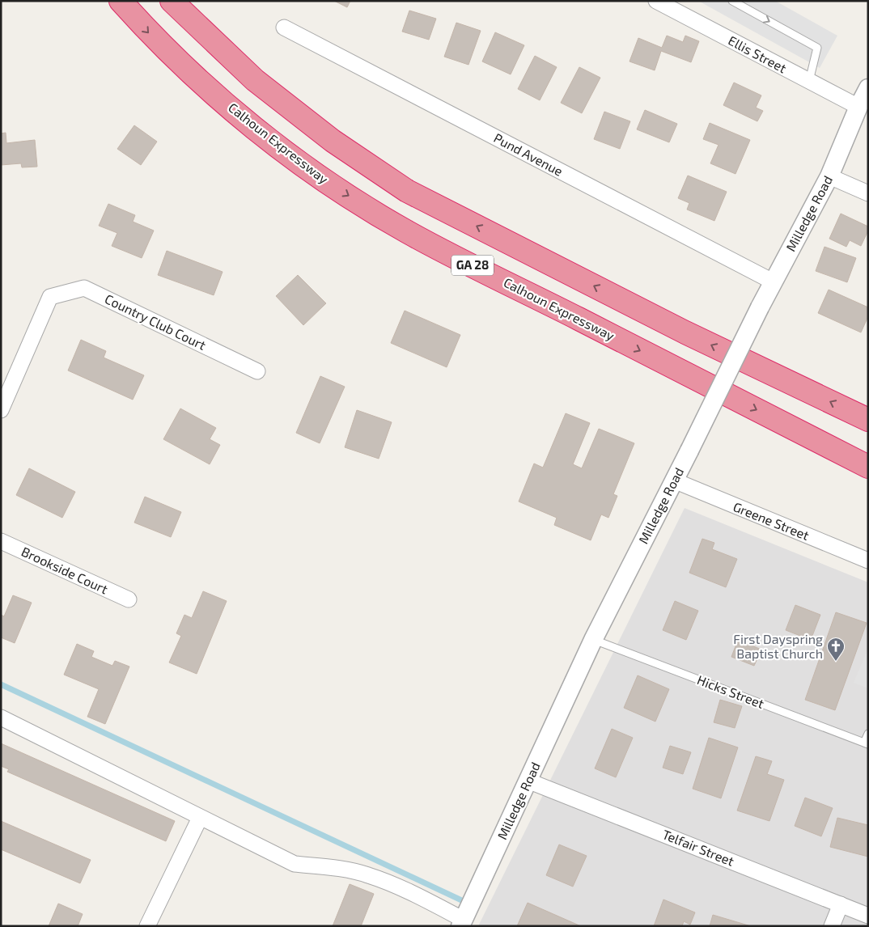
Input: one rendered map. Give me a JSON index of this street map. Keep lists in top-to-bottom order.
{
  "streets": {
    "highway": ["Calhoun Expressway", "GA 28"],
    "street": [
      "Ellis Street",
      "Pund Avenue",
      "Milledge Road",
      "Country Club Court",
      "Greene Street",
      "Brookside Court",
      "Telfair Street"
    ],
    "lane": ["Hicks Street"]
  },
  "crossings": [
    ["Ellis Street", "Milledge Road"],
    ["Pund Avenue", "Milledge Road"],
    ["Milledge Road", "Greene Street"],
    ["Milledge Road", "Hicks Street"],
    ["Milledge Road", "Telfair Street"]
  ],
  "places": {
    "church": ["First Dayspring Baptist Church"]
  }
}
